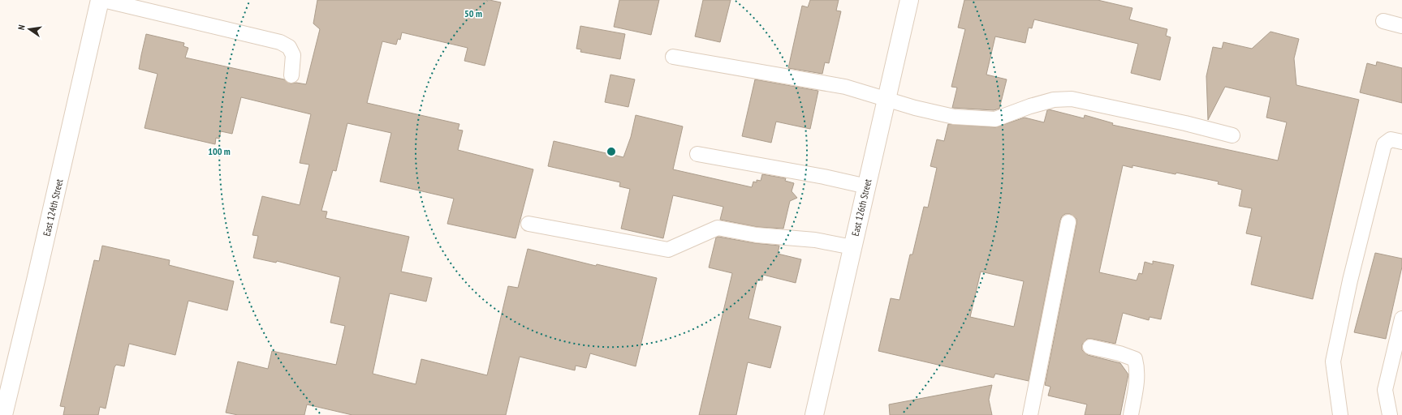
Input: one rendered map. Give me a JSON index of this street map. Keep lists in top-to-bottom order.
{
  "streets": {
    "street": ["East 124th Street", "East 126th Street"]
  },
  "north": "left",
  "rings": ["50 m", "100 m"]
}
